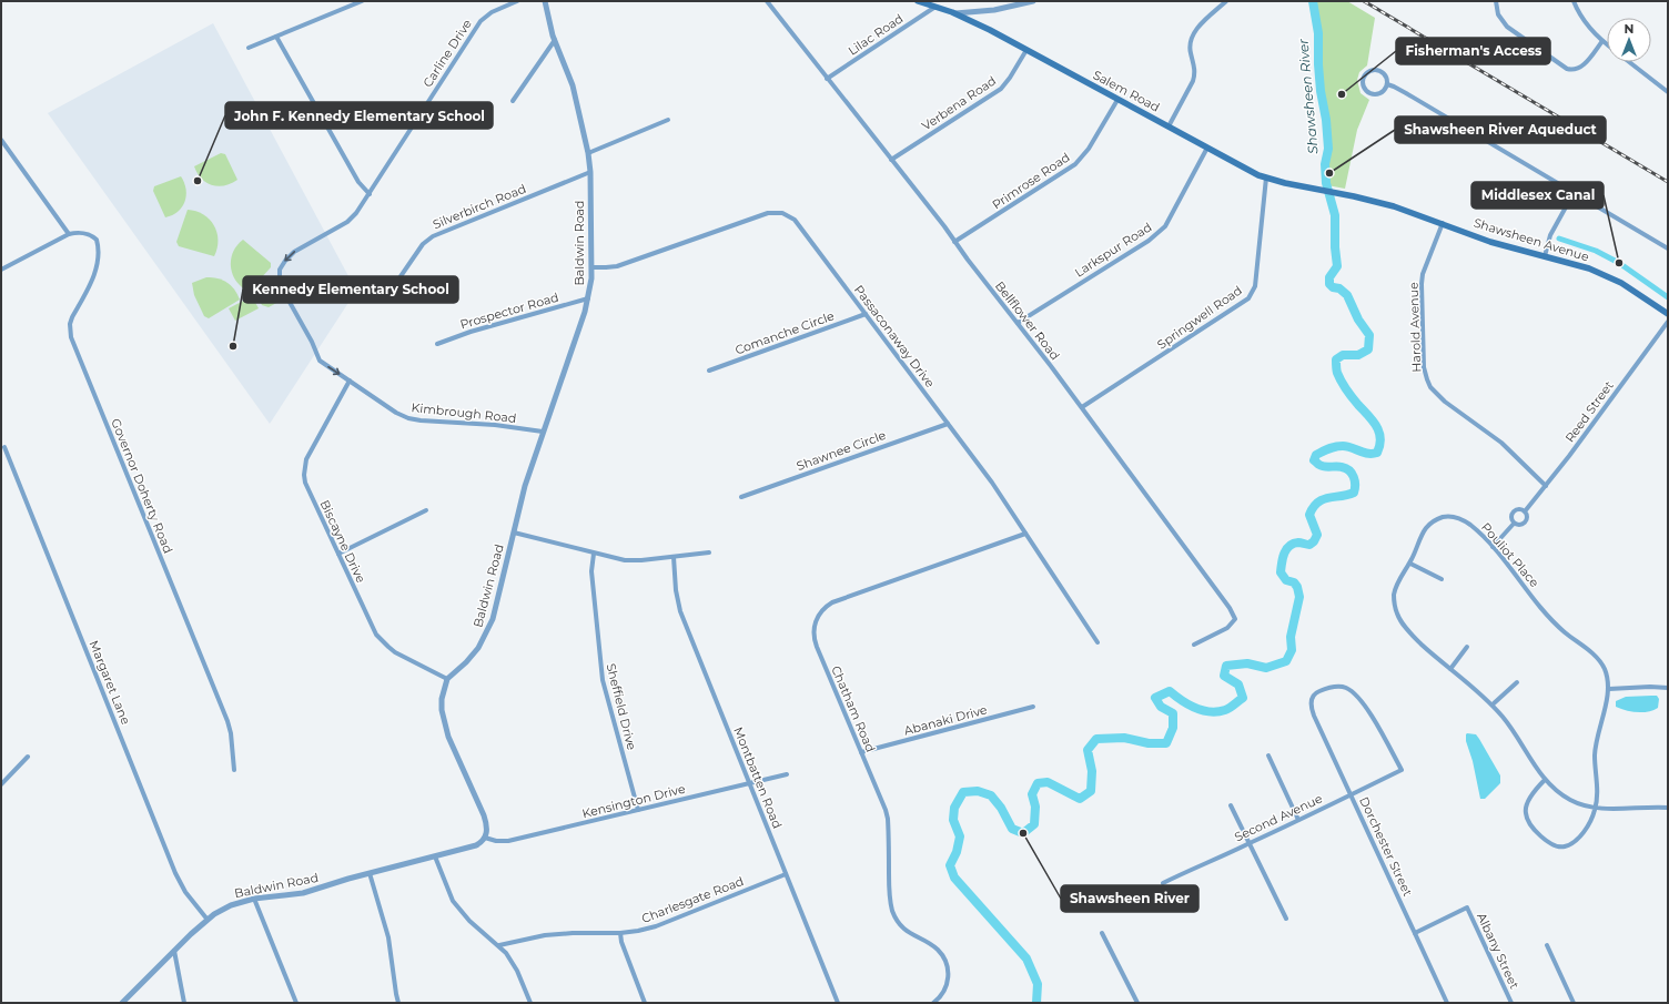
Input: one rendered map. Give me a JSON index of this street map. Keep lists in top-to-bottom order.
{
  "streets": {
    "main road": ["Salem Road", "Shawsheen Avenue"],
    "street": [
      "Lilac Road",
      "Carline Drive",
      "Verbena Road",
      "Primrose Road",
      "Silverbirch Road",
      "Baldwin Road",
      "Larkspur Road",
      "Prospector Road",
      "Springwell Road",
      "Bellflower Road",
      "Harold Avenue",
      "Comanche Circle",
      "Passaconaway Drive",
      "Reed Street",
      "Kimbrough Road",
      "Shawnee Circle",
      "Governor Doherty Road",
      "Biscayne Drive",
      "Pouliot Place",
      "Margaret Lane",
      "Sheffield Drive",
      "Chatham Road",
      "Abanaki Drive",
      "Montbatten Road",
      "Kensington Drive",
      "Second Avenue",
      "Dorchester Street",
      "Charlesgate Road",
      "Albany Street"
    ]
  },
  "crossings": [
    ["Lilac Road", "Salem Road"],
    ["Lilac Road", "Bellflower Road"],
    ["Carline Drive", "Kimbrough Road"],
    ["Salem Road", "Verbena Road"],
    ["Salem Road", "Primrose Road"],
    ["Salem Road", "Shawsheen Avenue"],
    ["Salem Road", "Larkspur Road"],
    ["Salem Road", "Springwell Road"],
    ["Verbena Road", "Bellflower Road"],
    ["Primrose Road", "Bellflower Road"],
    ["Silverbirch Road", "Baldwin Road"],
    ["Shawsheen Avenue", "Harold Avenue"],
    ["Baldwin Road", "Prospector Road"],
    ["Baldwin Road", "Passaconaway Drive"],
    ["Baldwin Road", "Kimbrough Road"],
    ["Baldwin Road", "Biscayne Drive"],
    ["Baldwin Road", "Margaret Lane"],
    ["Baldwin Road", "Kensington Drive"],
    ["Larkspur Road", "Bellflower Road"],
    ["Springwell Road", "Bellflower Road"],
    ["Harold Avenue", "Reed Street"],
    ["Comanche Circle", "Passaconaway Drive"],
    ["Passaconaway Drive", "Shawnee Circle"],
    ["Passaconaway Drive", "Chatham Road"],
    ["Reed Street", "Pouliot Place"],
    ["Kimbrough Road", "Biscayne Drive"],
    ["Sheffield Drive", "Kensington Drive"],
    ["Chatham Road", "Abanaki Drive"],
    ["Montbatten Road", "Kensington Drive"],
    ["Montbatten Road", "Charlesgate Road"],
    ["Second Avenue", "Dorchester Street"],
    ["Dorchester Street", "Albany Street"]
  ],
  "water": ["Shawsheen River"],
  "places": [
    "Fisherman's Access",
    "Shawsheen River Aqueduct",
    "John F. Kennedy Elementary School",
    "Middlesex Canal",
    "Kennedy Elementary School",
    "Shawsheen River"
  ],
  "north": "top"
}
